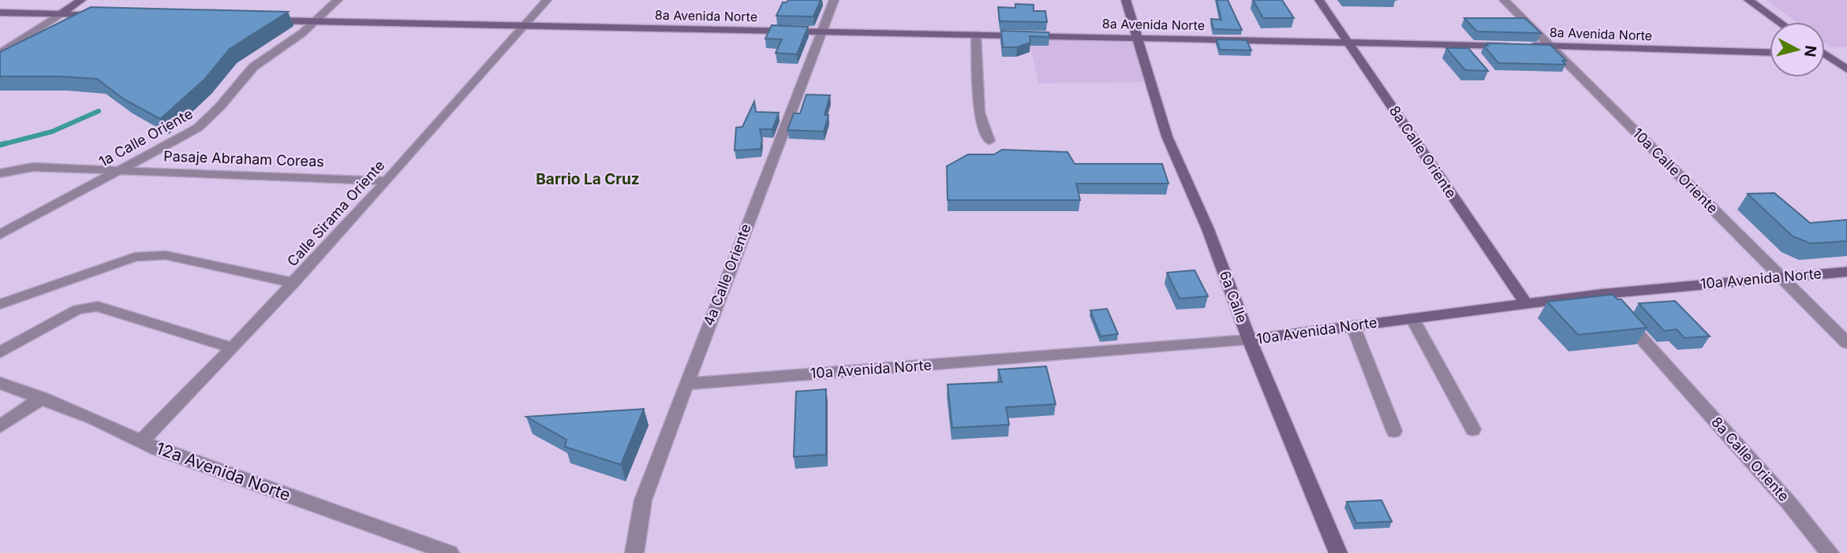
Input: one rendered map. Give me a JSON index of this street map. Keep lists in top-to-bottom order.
{
  "streets": {
    "street": [
      "8a Avenida Norte",
      "1a Calle Oriente",
      "8a Calle Oriente",
      "Pasaje Abraham Coreas",
      "10a Calle Oriente",
      "Calle Sirama Oriente",
      "4a Calle Oriente",
      "10a Avenida Norte",
      "6a Calle",
      "12a Avenida Norte"
    ]
  },
  "crossings": [
    ["8a Avenida Norte", "1a Calle Oriente"],
    ["8a Avenida Norte", "8a Calle Oriente"],
    ["8a Avenida Norte", "10a Calle Oriente"],
    ["8a Avenida Norte", "Calle Sirama Oriente"],
    ["8a Avenida Norte", "4a Calle Oriente"],
    ["8a Avenida Norte", "6a Calle"],
    ["1a Calle Oriente", "Pasaje Abraham Coreas"],
    ["8a Calle Oriente", "10a Avenida Norte"],
    ["Pasaje Abraham Coreas", "Calle Sirama Oriente"],
    ["10a Calle Oriente", "10a Avenida Norte"],
    ["Calle Sirama Oriente", "12a Avenida Norte"],
    ["4a Calle Oriente", "10a Avenida Norte"],
    ["10a Avenida Norte", "6a Calle"]
  ],
  "districts": ["Barrio La Cruz"],
  "north": "right"
}
